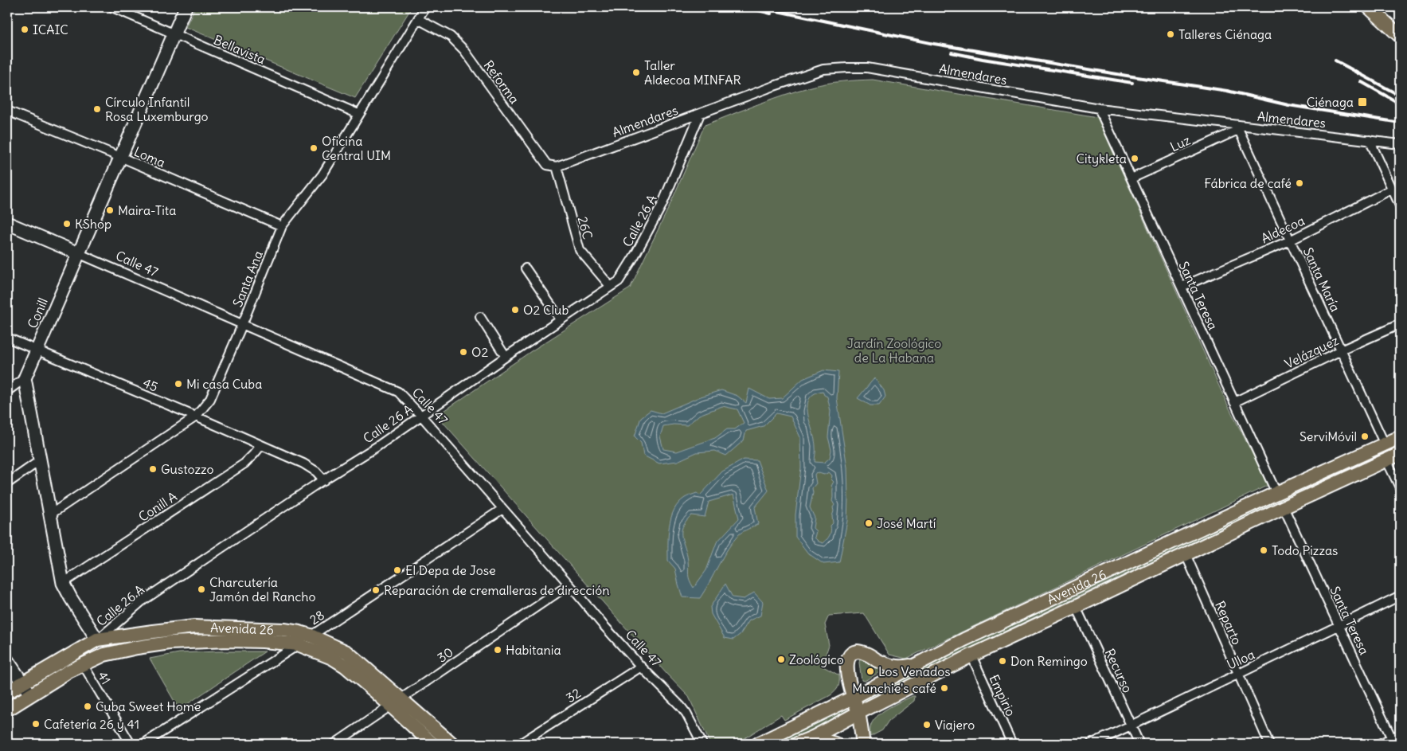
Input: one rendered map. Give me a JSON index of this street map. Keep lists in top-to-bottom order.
{
  "streets": {
    "main road": ["Avenida 26"],
    "street": [
      "Bellavista",
      "Almendares",
      "Reforma",
      "Luz",
      "Loma",
      "Calle 26 A",
      "26C",
      "Aldecoa",
      "Calle 47",
      "Santa Ana",
      "Santa María",
      "Santa Teresa",
      "Conill",
      "Velázquez",
      "45",
      "Conill A",
      "28",
      "Reparto",
      "30",
      "Ulloa",
      "Recurso",
      "41",
      "32",
      "Empirio"
    ]
  },
  "crossings": [
    ["Bellavista", "Santa Ana"],
    ["Bellavista", "Conill"],
    ["Almendares", "Reforma"],
    ["Almendares", "Luz"],
    ["Almendares", "Calle 26 A"],
    ["Almendares", "26C"],
    ["Almendares", "Santa María"],
    ["Almendares", "Santa Teresa"],
    ["Reforma", "26C"],
    ["Reforma", "Santa Ana"],
    ["Luz", "Santa María"],
    ["Luz", "Santa Teresa"],
    ["Loma", "Santa Ana"],
    ["Loma", "Conill"],
    ["Calle 26 A", "26C"],
    ["Calle 26 A", "Calle 47"],
    ["Calle 26 A", "45"],
    ["Calle 26 A", "Avenida 26"],
    ["Aldecoa", "Santa María"],
    ["Aldecoa", "Santa Teresa"],
    ["Calle 47", "Santa Ana"],
    ["Calle 47", "Conill"],
    ["Calle 47", "28"],
    ["Calle 47", "30"],
    ["Calle 47", "32"],
    ["Santa Ana", "45"],
    ["Santa María", "Velázquez"],
    ["Santa María", "Avenida 26"],
    ["Santa Teresa", "Velázquez"],
    ["Santa Teresa", "Avenida 26"],
    ["Santa Teresa", "Ulloa"],
    ["Conill", "45"],
    ["45", "Conill A"],
    ["Avenida 26", "28"],
    ["Avenida 26", "Reparto"],
    ["Avenida 26", "30"],
    ["Avenida 26", "Recurso"],
    ["Avenida 26", "41"],
    ["Avenida 26", "Empirio"],
    ["Reparto", "Ulloa"],
    ["Ulloa", "Recurso"]
  ],
  "parks": ["Jardín Zoológico de La Habana"],
  "places": {
    "other": [
      "ICAIC",
      "Talleres Ciénaga",
      "Taller Aldecoa MINFAR",
      "Círculo Infantil Rosa Luxemburgo",
      "Oficina Central UIM",
      "Citykleta",
      "Fábrica de café",
      "Maira-Tita",
      "KShop",
      "O2 Club",
      "O2",
      "Mi casa Cuba",
      "ServiMóvil",
      "Gustozzo",
      "José Martí",
      "Todo Pizzas",
      "El Depa de Jose",
      "Charcutería Jamón del Rancho",
      "Reparación de cremalleras de dirección",
      "Habitania",
      "Zoológico",
      "Don Remingo",
      "Los Venados",
      "Munchie's café",
      "Cuba Sweet Home",
      "Cafetería 26 y 41",
      "Viajero"
    ],
    "transit": ["Ciénaga"]
  }
}
